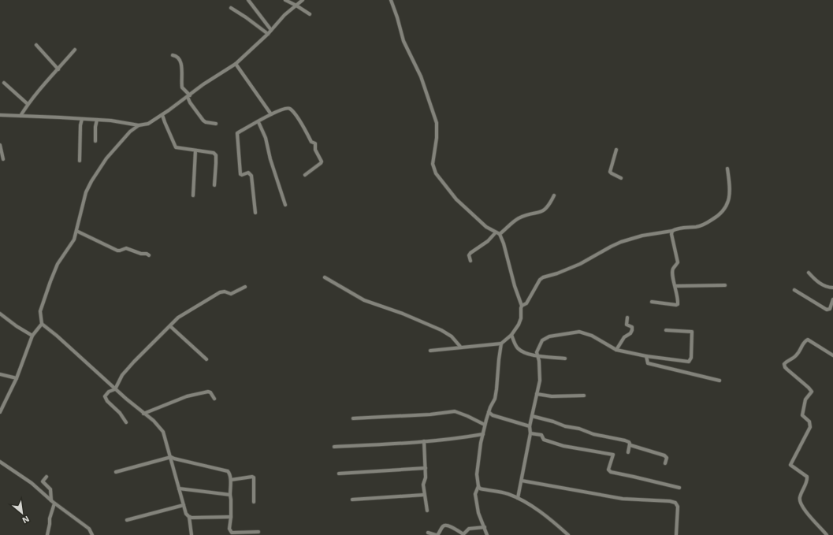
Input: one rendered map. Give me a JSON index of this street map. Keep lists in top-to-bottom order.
{
  "north": "bottom right"
}
